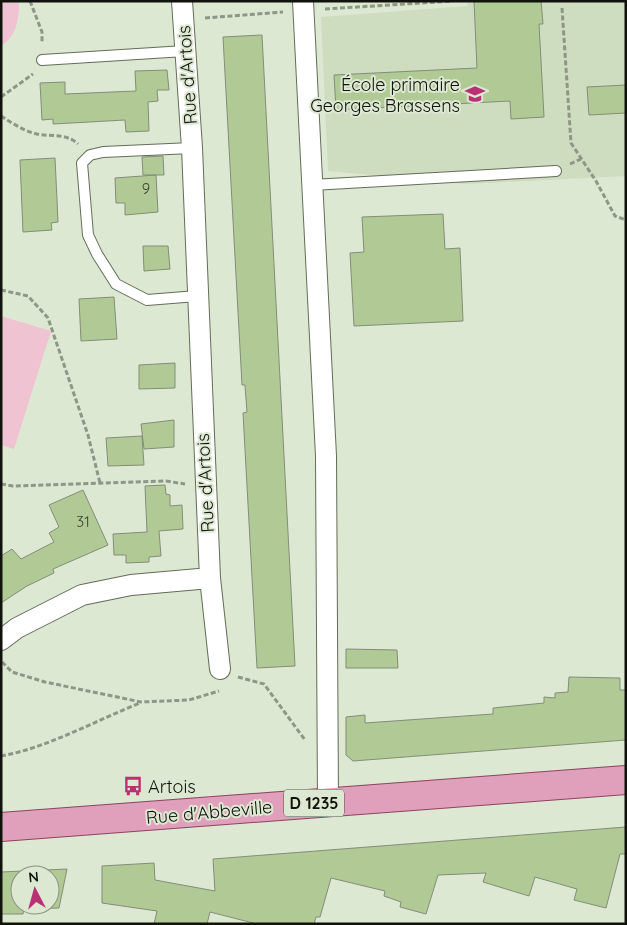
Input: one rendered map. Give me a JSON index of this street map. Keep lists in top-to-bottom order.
{
  "streets": {
    "main road": ["D 1235", "Rue d'Abbeville"],
    "street": ["Rue d'Artois"]
  },
  "places": {
    "school or university": ["École primaire Georges Brassens"],
    "bus stop": ["Artois"]
  },
  "house_numbers": ["9", "31"],
  "north": "top"
}
